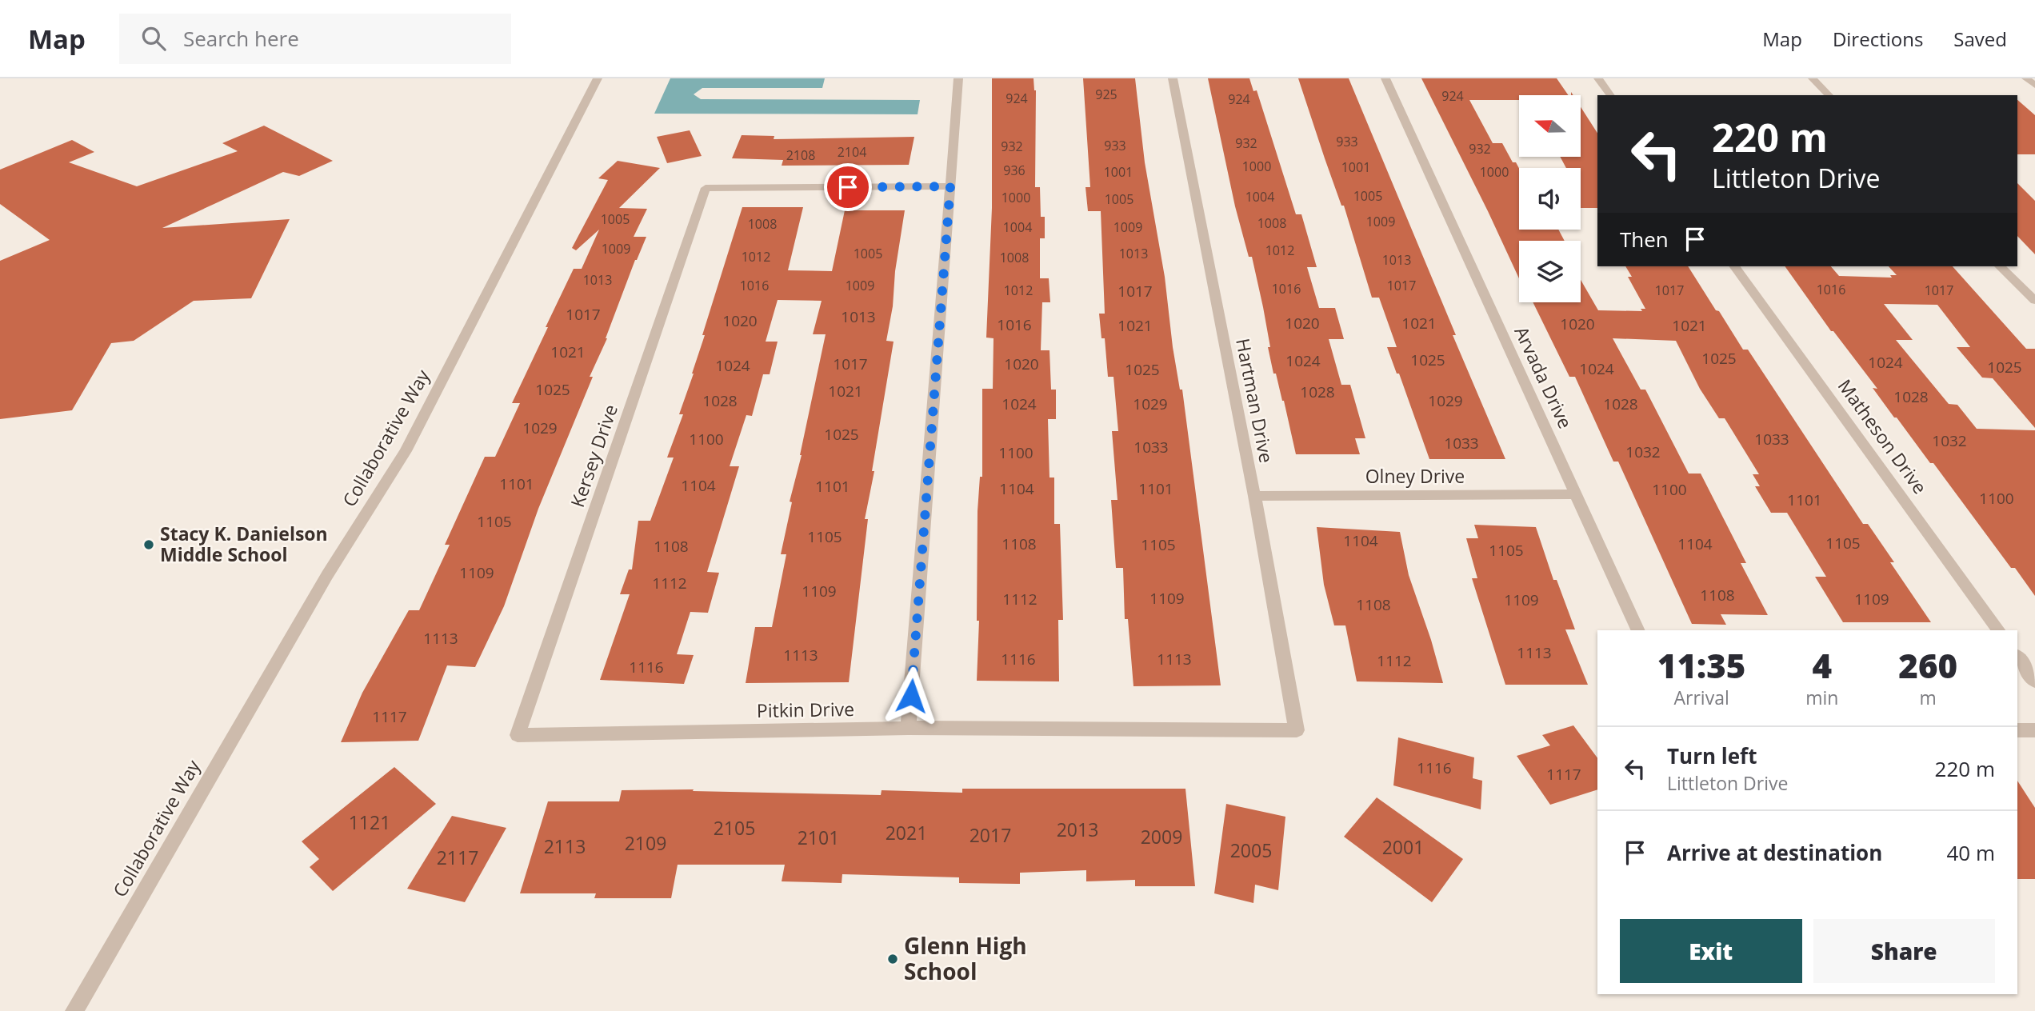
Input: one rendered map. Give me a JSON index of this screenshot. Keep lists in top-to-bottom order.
{
  "streets": {
    "street": [
      "Arvada Drive",
      "Hartman Drive",
      "Matheson Drive",
      "Collaborative Way",
      "Kersey Drive",
      "Olney Drive",
      "Pitkin Drive"
    ]
  },
  "crossings": [
    ["Arvada Drive", "Olney Drive"],
    ["Hartman Drive", "Olney Drive"],
    ["Hartman Drive", "Pitkin Drive"],
    ["Kersey Drive", "Pitkin Drive"]
  ],
  "places": ["Stacy K. Danielson Middle School", "Glenn High School"],
  "house_numbers": [
    "925",
    "924",
    "924",
    "924",
    "933",
    "932",
    "933",
    "932",
    "932",
    "2104",
    "2108",
    "1000",
    "1001",
    "936",
    "1001",
    "1000",
    "1005",
    "1004",
    "1000",
    "1005",
    "1005",
    "1009",
    "1008",
    "1008",
    "1004",
    "1009",
    "1009",
    "1012",
    "1005",
    "1013",
    "1012",
    "1008",
    "1013",
    "1013",
    "1016",
    "1009",
    "1017",
    "1016",
    "1016",
    "1012",
    "1017",
    "1017",
    "1017",
    "1017",
    "1013",
    "1020",
    "1020",
    "1021",
    "1020",
    "1016",
    "1021",
    "1021",
    "1021",
    "1025",
    "1025",
    "1024",
    "1024",
    "1017",
    "1020",
    "1024",
    "1025",
    "1024",
    "1025",
    "1025",
    "1021",
    "1028",
    "1028",
    "1028",
    "1029",
    "1024",
    "1029",
    "1028",
    "1029",
    "1025",
    "1100",
    "1033",
    "1032",
    "1033",
    "1033",
    "1032",
    "1100",
    "1101",
    "1104",
    "1101",
    "1104",
    "1101",
    "1100",
    "1100",
    "1101",
    "1105",
    "1105",
    "1104",
    "1105",
    "1108",
    "1104",
    "1105",
    "1108",
    "1105",
    "1109",
    "1112",
    "1109",
    "1108",
    "1109",
    "1112",
    "1109",
    "1109",
    "1108",
    "1113",
    "1113",
    "1113",
    "1116",
    "1113",
    "1112",
    "1116",
    "1117",
    "1116",
    "1117",
    "1121",
    "2105",
    "2013",
    "2021",
    "2017",
    "2009",
    "2101",
    "2109",
    "2113",
    "2001",
    "2005",
    "2117"
  ],
  "north": "left",
  "page": {
    "header": "Map",
    "search": "Search here",
    "nav": ["Map", "Directions", "Saved"],
    "turn": ["220 m", "Littleton Drive"],
    "then": "Then",
    "eta": [
      "11:35",
      "Arrival",
      "4",
      "min",
      "260",
      "m"
    ],
    "list": [
      {
        "name": "Turn left",
        "note": "Littleton Drive",
        "value": "220 m"
      },
      {
        "name": "Arrive at destination",
        "value": "40 m"
      }
    ],
    "buttons": ["Exit", "Share"]
  }
}
